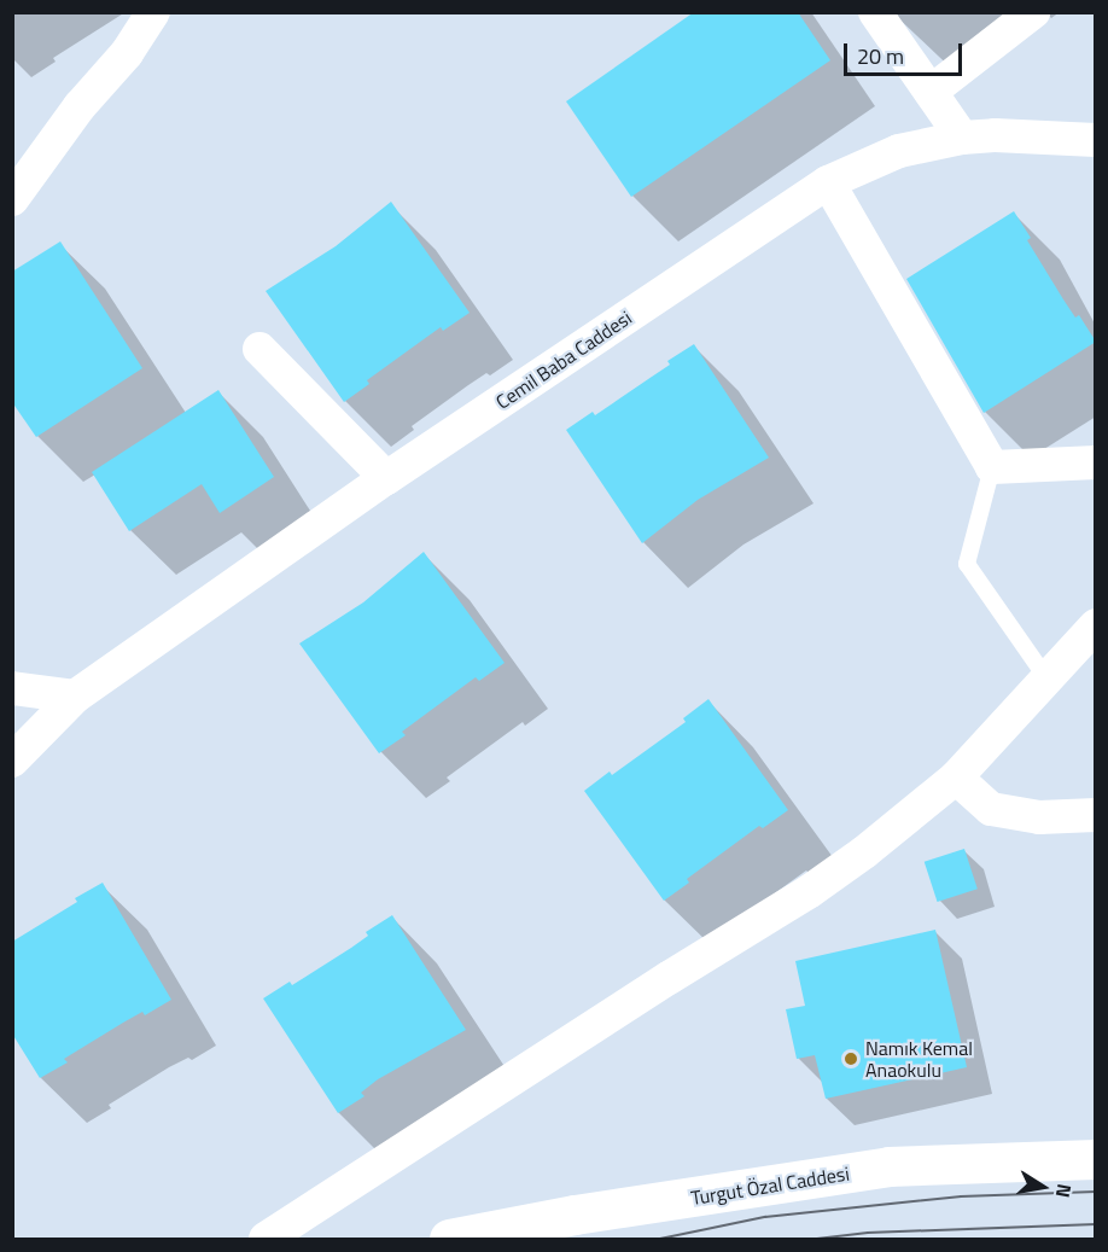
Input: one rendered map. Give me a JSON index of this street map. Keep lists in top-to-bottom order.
{
  "streets": {
    "street": ["Cemil Baba Caddesi", "Turgut Özal Caddesi"]
  },
  "places": ["Namık Kemal Anaokulu"],
  "scale_bar": "20 m",
  "north": "right"
}
